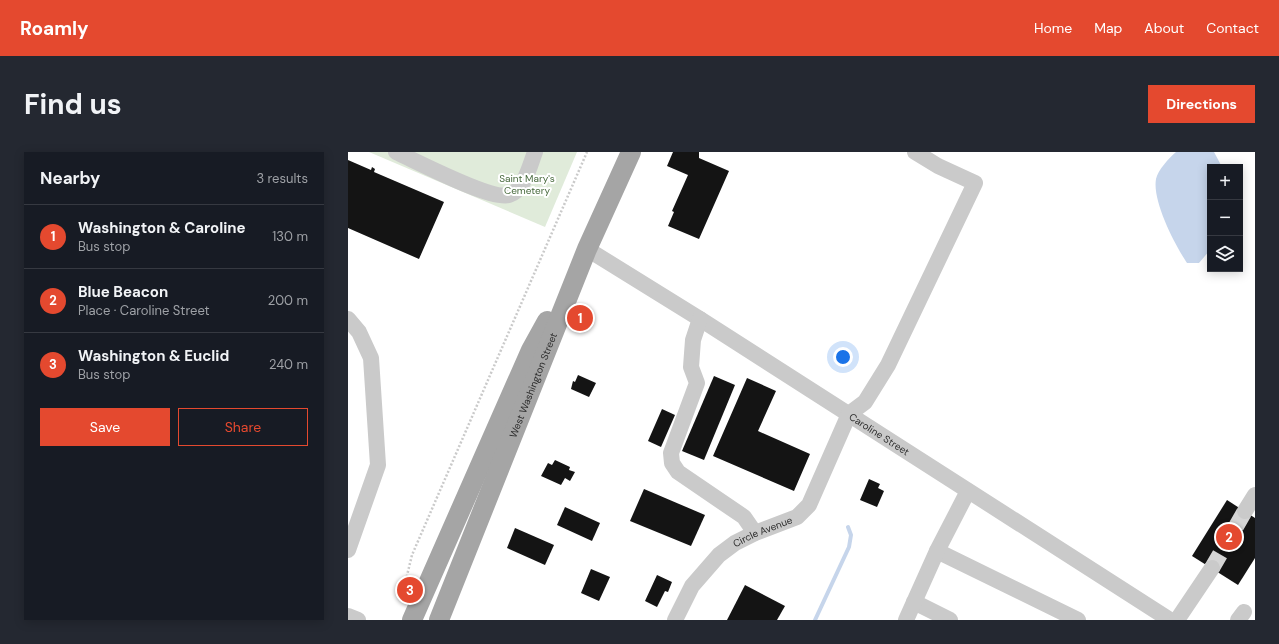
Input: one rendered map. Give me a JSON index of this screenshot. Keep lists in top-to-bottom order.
{
  "streets": {
    "main road": ["West Washington Street"],
    "street": ["Caroline Street", "Circle Avenue"]
  },
  "crossings": [
    ["West Washington Street", "Caroline Street"],
    ["Caroline Street", "Circle Avenue"]
  ],
  "parks": ["Saint Mary's Cemetery"],
  "page": {
    "header": "Roamly",
    "nav": [
      "Home",
      "Map",
      "About",
      "Contact"
    ],
    "buttons": [
      "Directions",
      ["Save", "Share"]
    ],
    "title": "Find us",
    "heading": ["Nearby", "3 results"],
    "map_buttons": ["+", "−"],
    "list": [
      {
        "mark": "1",
        "name": "Washington & Caroline",
        "note": "Bus stop",
        "value": "130 m"
      },
      {
        "mark": "2",
        "name": "Blue Beacon",
        "note": "Place · Caroline Street",
        "value": "200 m"
      },
      {
        "mark": "3",
        "name": "Washington & Euclid",
        "note": "Bus stop",
        "value": "240 m"
      }
    ],
    "pins": ["1", "2", "3"]
  }
}
